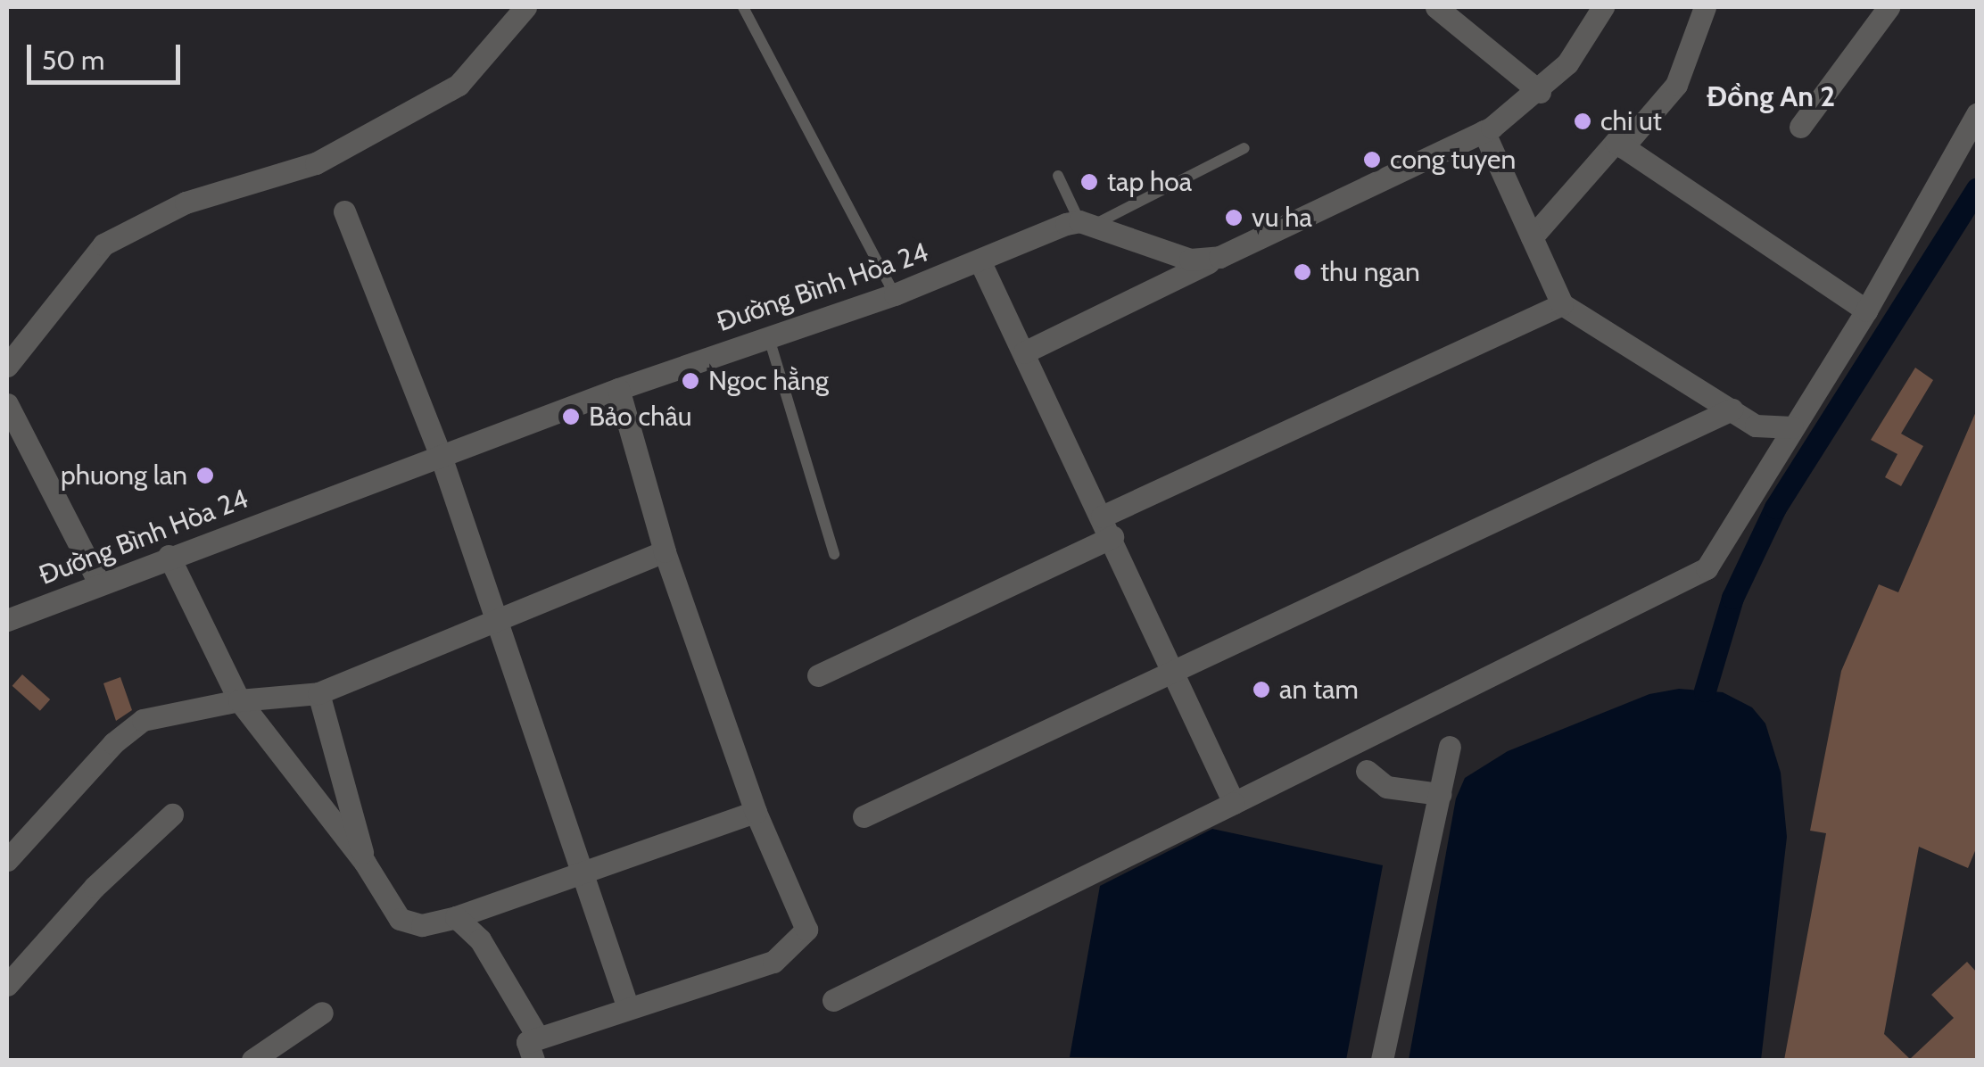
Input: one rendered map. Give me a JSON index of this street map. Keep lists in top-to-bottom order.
{
  "streets": {
    "street": ["Đường Bình Hòa 24"]
  },
  "districts": ["Đồng An 2"],
  "places": [
    "chi ut",
    "cong tuyen",
    "tap hoa",
    "vu ha",
    "thu ngan",
    "Ngoc hằng",
    "Bảo châu",
    "phuong lan",
    "an tam"
  ],
  "scale_bar": "50 m"
}
